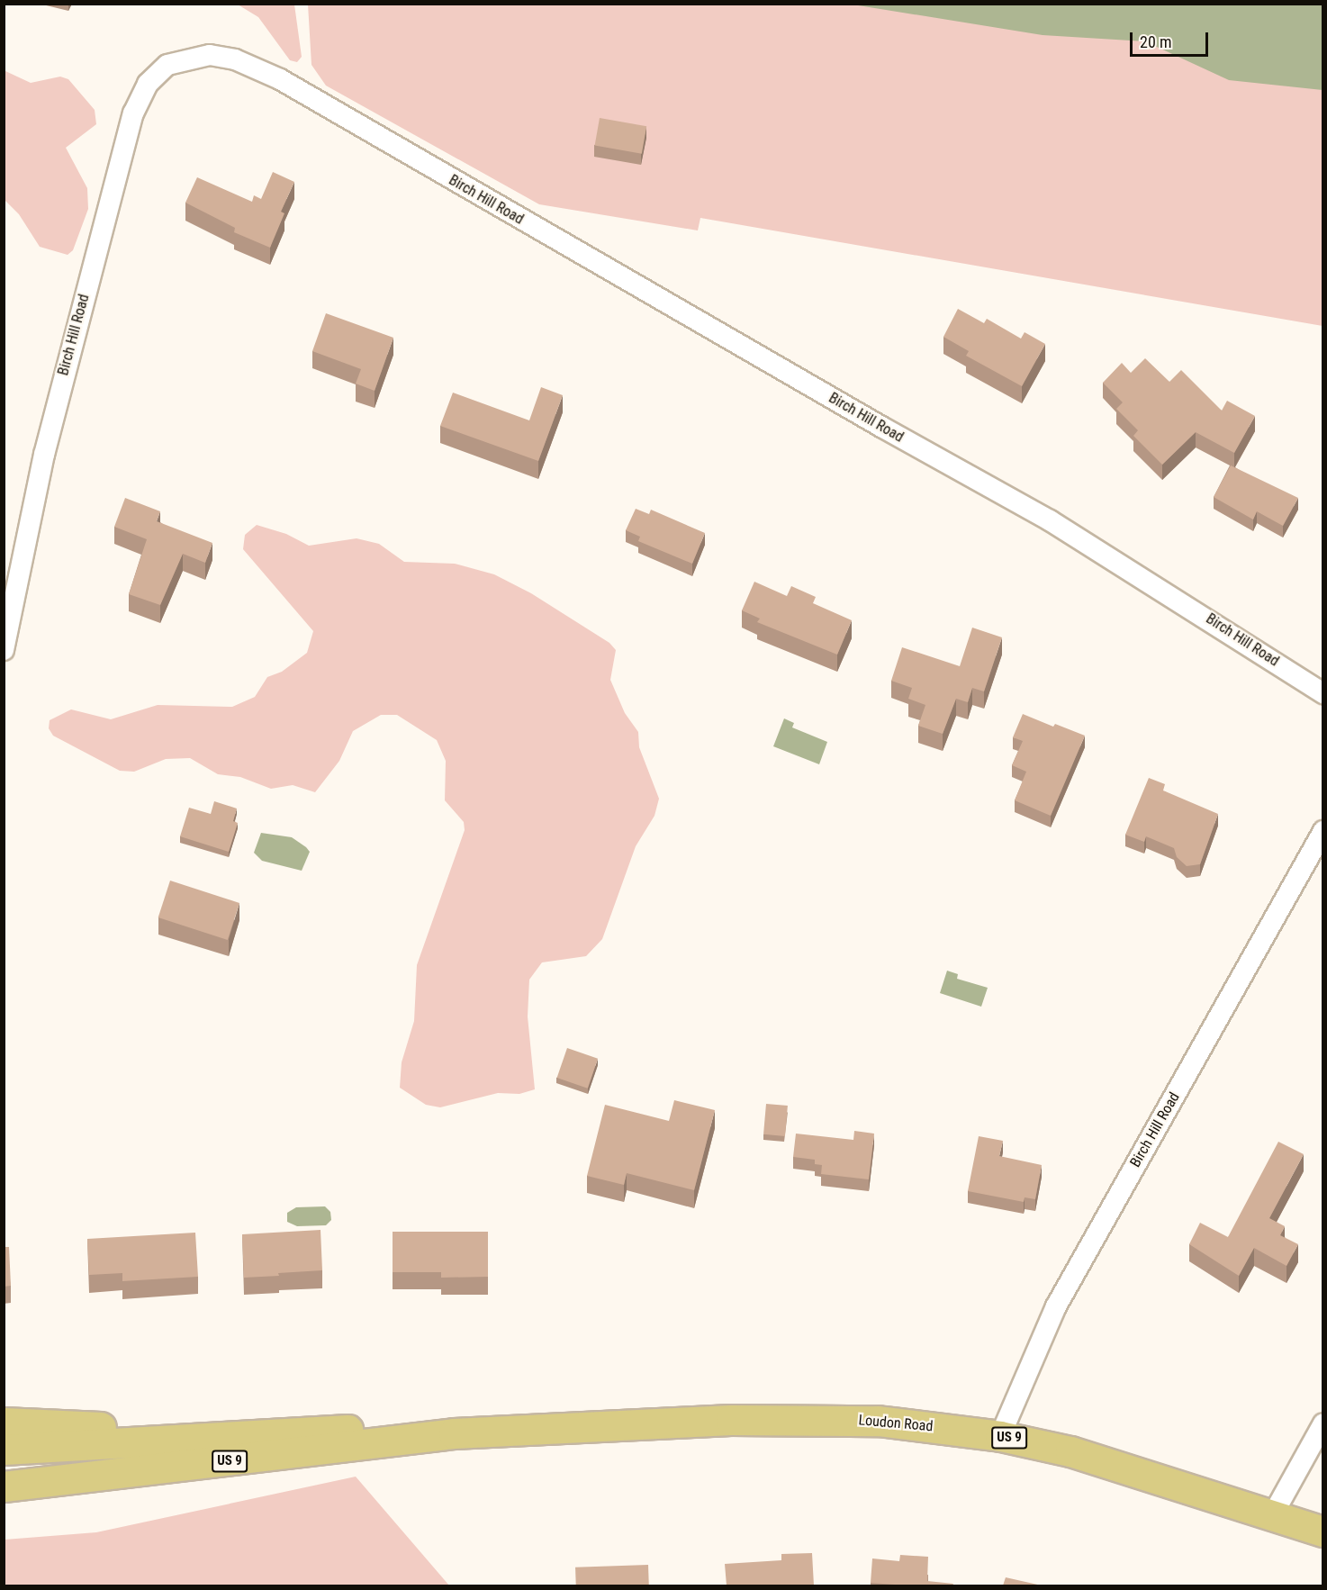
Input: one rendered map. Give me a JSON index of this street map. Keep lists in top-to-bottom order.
{
  "streets": {
    "main road": ["Loudon Road", "US 9"],
    "street": ["Birch Hill Road"]
  },
  "crossings": [
    ["Birch Hill Road", "Loudon Road"],
    ["Loudon Road", "US 9"]
  ],
  "scale_bar": "20 m"
}
